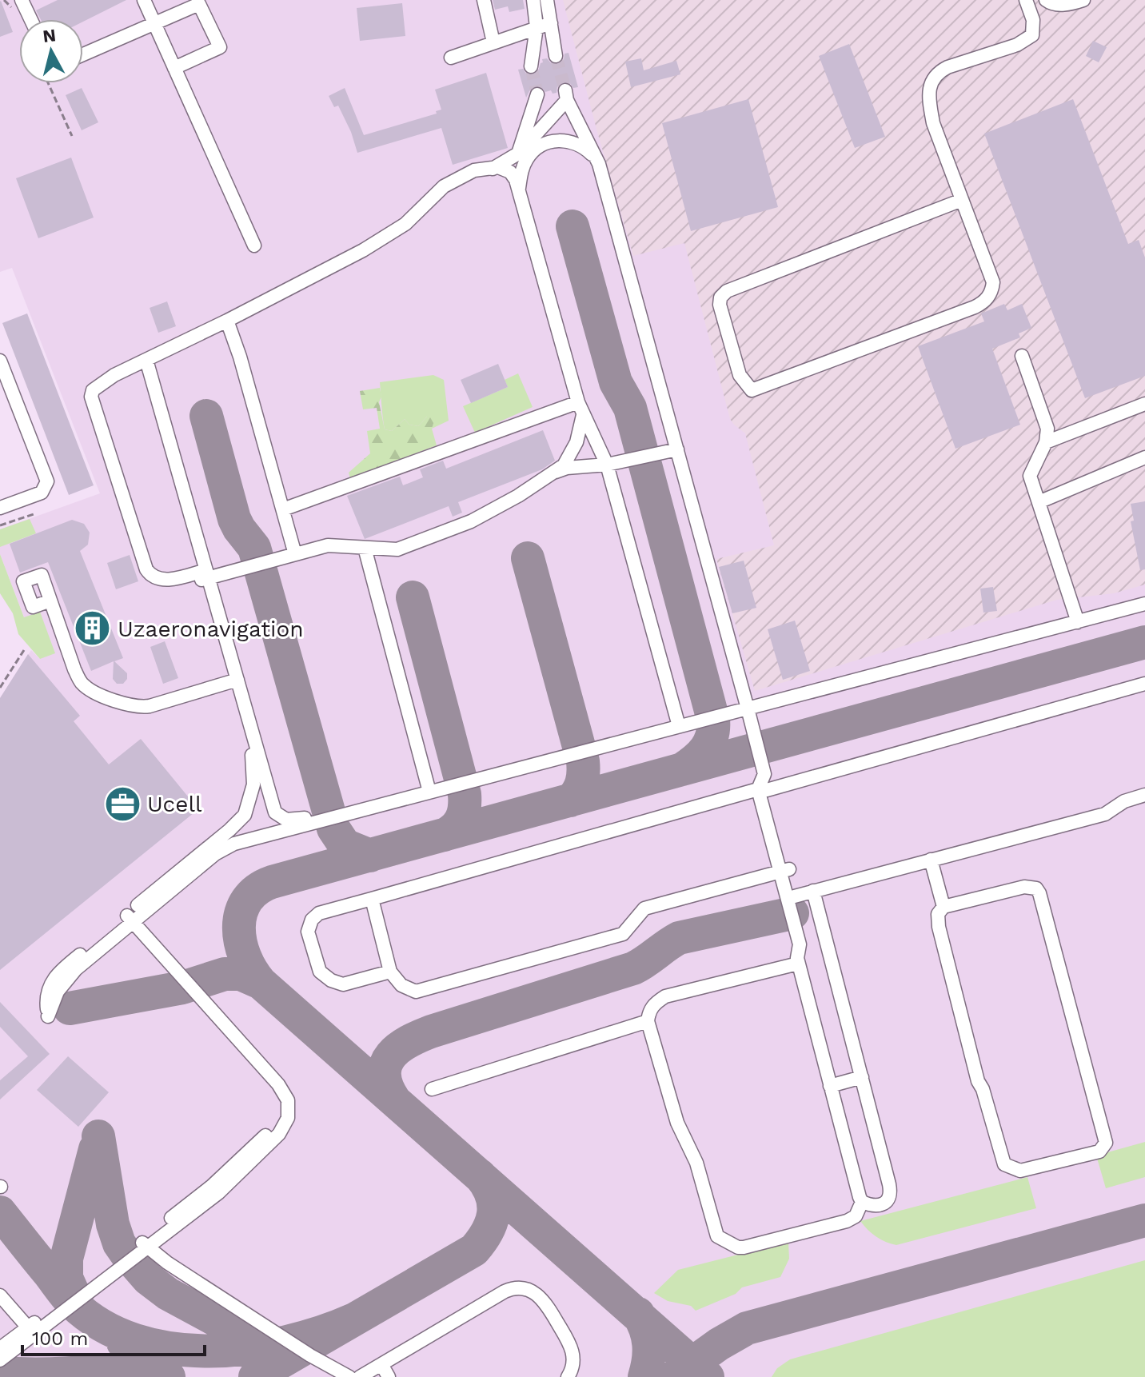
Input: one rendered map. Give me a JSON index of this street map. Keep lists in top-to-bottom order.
{
  "places": {
    "building": ["Uzaeronavigation"],
    "office": ["Ucell"]
  },
  "scale_bar": "100 m",
  "north": "top"
}
